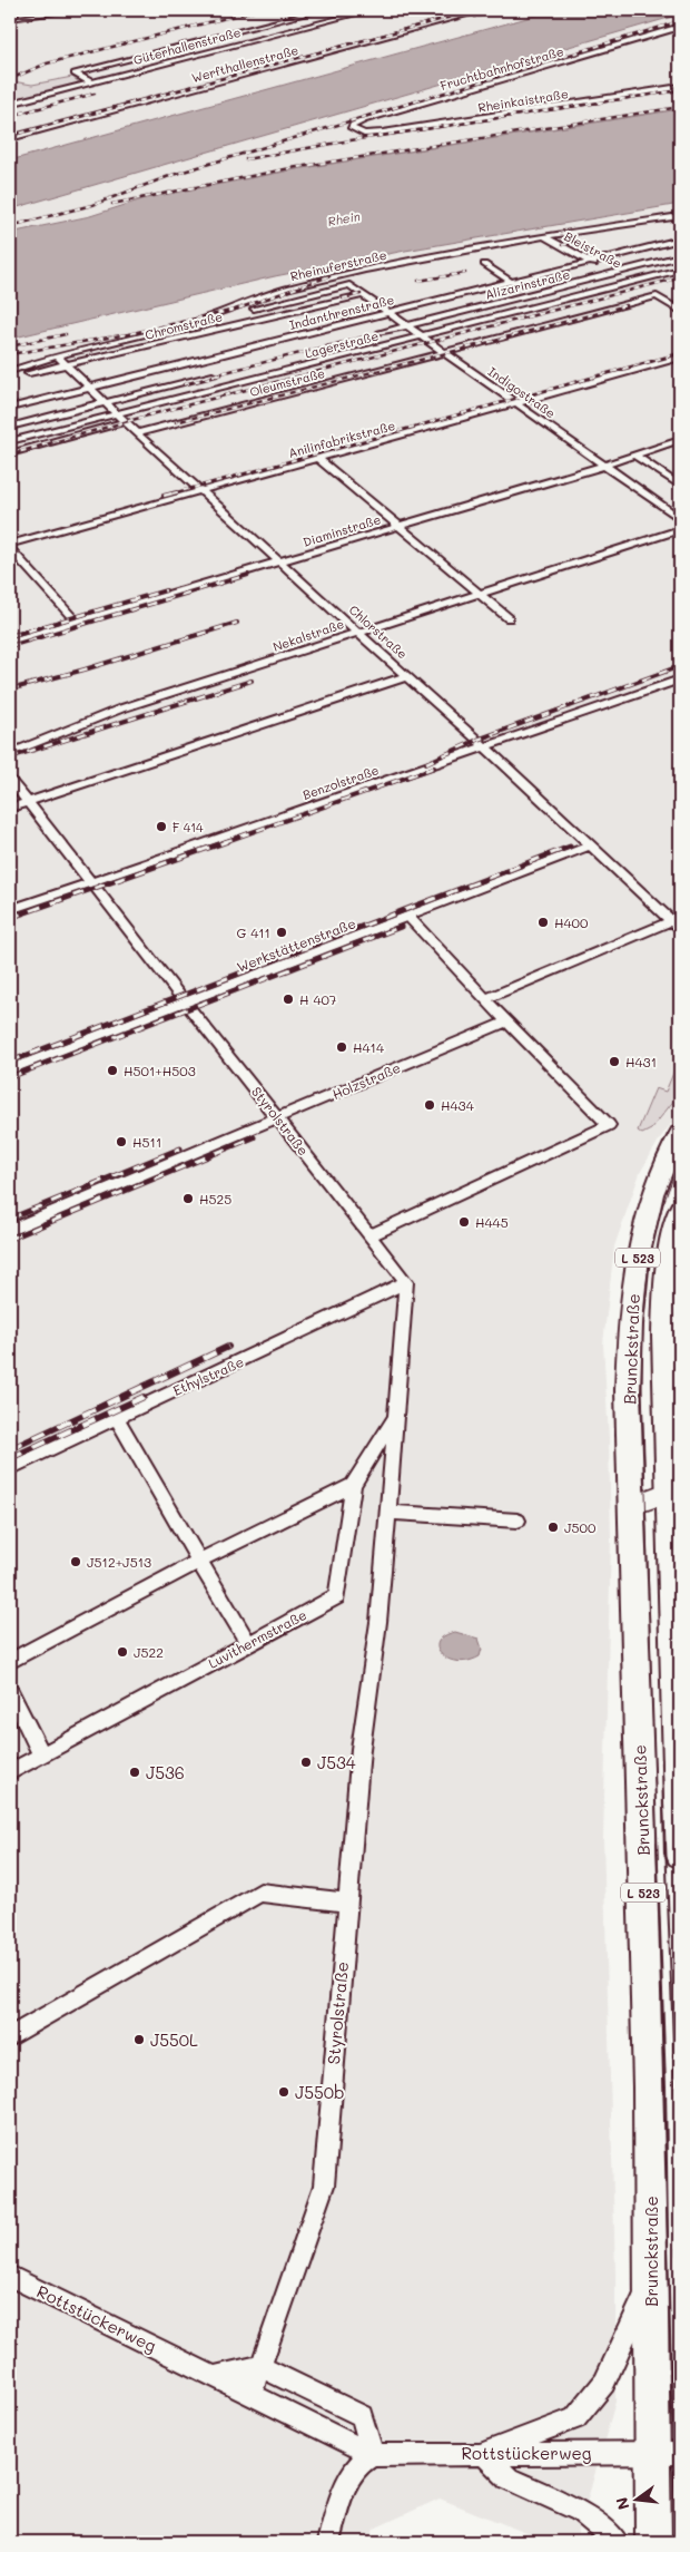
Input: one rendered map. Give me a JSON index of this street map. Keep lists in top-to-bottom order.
{
  "streets": {
    "main road": ["L 523", "Brunckstraße"],
    "street": [
      "Güterhallenstraße",
      "Werfthallenstraße",
      "Fruchtbahnhofstraße",
      "Rheinkaistraße",
      "Bleistraße",
      "Rheinuferstraße",
      "Alizarinstraße",
      "Indanthrenstraße",
      "Chromstraße",
      "Lagerstraße",
      "Oleumstraße",
      "Indigostraße",
      "Anilinfabrikstraße",
      "Diaminstraße",
      "Chlorstraße",
      "Nekalstraße",
      "Benzolstraße",
      "Werkstättenstraße",
      "Holzstraße",
      "Styrolstraße",
      "Ethylstraße",
      "Luvithermstraße",
      "Rottstückerweg"
    ]
  },
  "crossings": [
    ["Fruchtbahnhofstraße", "Rheinkaistraße"],
    ["Bleistraße", "Rheinuferstraße"],
    ["Bleistraße", "Alizarinstraße"],
    ["Bleistraße", "Indanthrenstraße"],
    ["Bleistraße", "Lagerstraße"],
    ["Rheinuferstraße", "Indigostraße"],
    ["Rheinuferstraße", "Chlorstraße"],
    ["Alizarinstraße", "Indigostraße"],
    ["Indanthrenstraße", "Indigostraße"],
    ["Indanthrenstraße", "Chlorstraße"],
    ["Chromstraße", "Indigostraße"],
    ["Chromstraße", "Chlorstraße"],
    ["Lagerstraße", "Indigostraße"],
    ["Lagerstraße", "Chlorstraße"],
    ["Oleumstraße", "Indigostraße"],
    ["Oleumstraße", "Chlorstraße"],
    ["Indigostraße", "Anilinfabrikstraße"],
    ["Indigostraße", "Diaminstraße"],
    ["Anilinfabrikstraße", "Chlorstraße"],
    ["Diaminstraße", "Chlorstraße"],
    ["Chlorstraße", "Nekalstraße"],
    ["Chlorstraße", "Benzolstraße"],
    ["Chlorstraße", "Werkstättenstraße"],
    ["Benzolstraße", "Styrolstraße"],
    ["Werkstättenstraße", "Styrolstraße"],
    ["Holzstraße", "Styrolstraße"],
    ["Styrolstraße", "Ethylstraße"],
    ["Styrolstraße", "Rottstückerweg"],
    ["Brunckstraße", "Rottstückerweg"]
  ],
  "water": ["Rhein"],
  "places": [
    "F 414",
    "H400",
    "G 411",
    "H 407",
    "H414",
    "H431",
    "H501+H503",
    "H434",
    "H511",
    "H525",
    "H445",
    "J500",
    "J512+J513",
    "J522",
    "J534",
    "J536",
    "J550L",
    "J550b"
  ],
  "north": "left"
}
